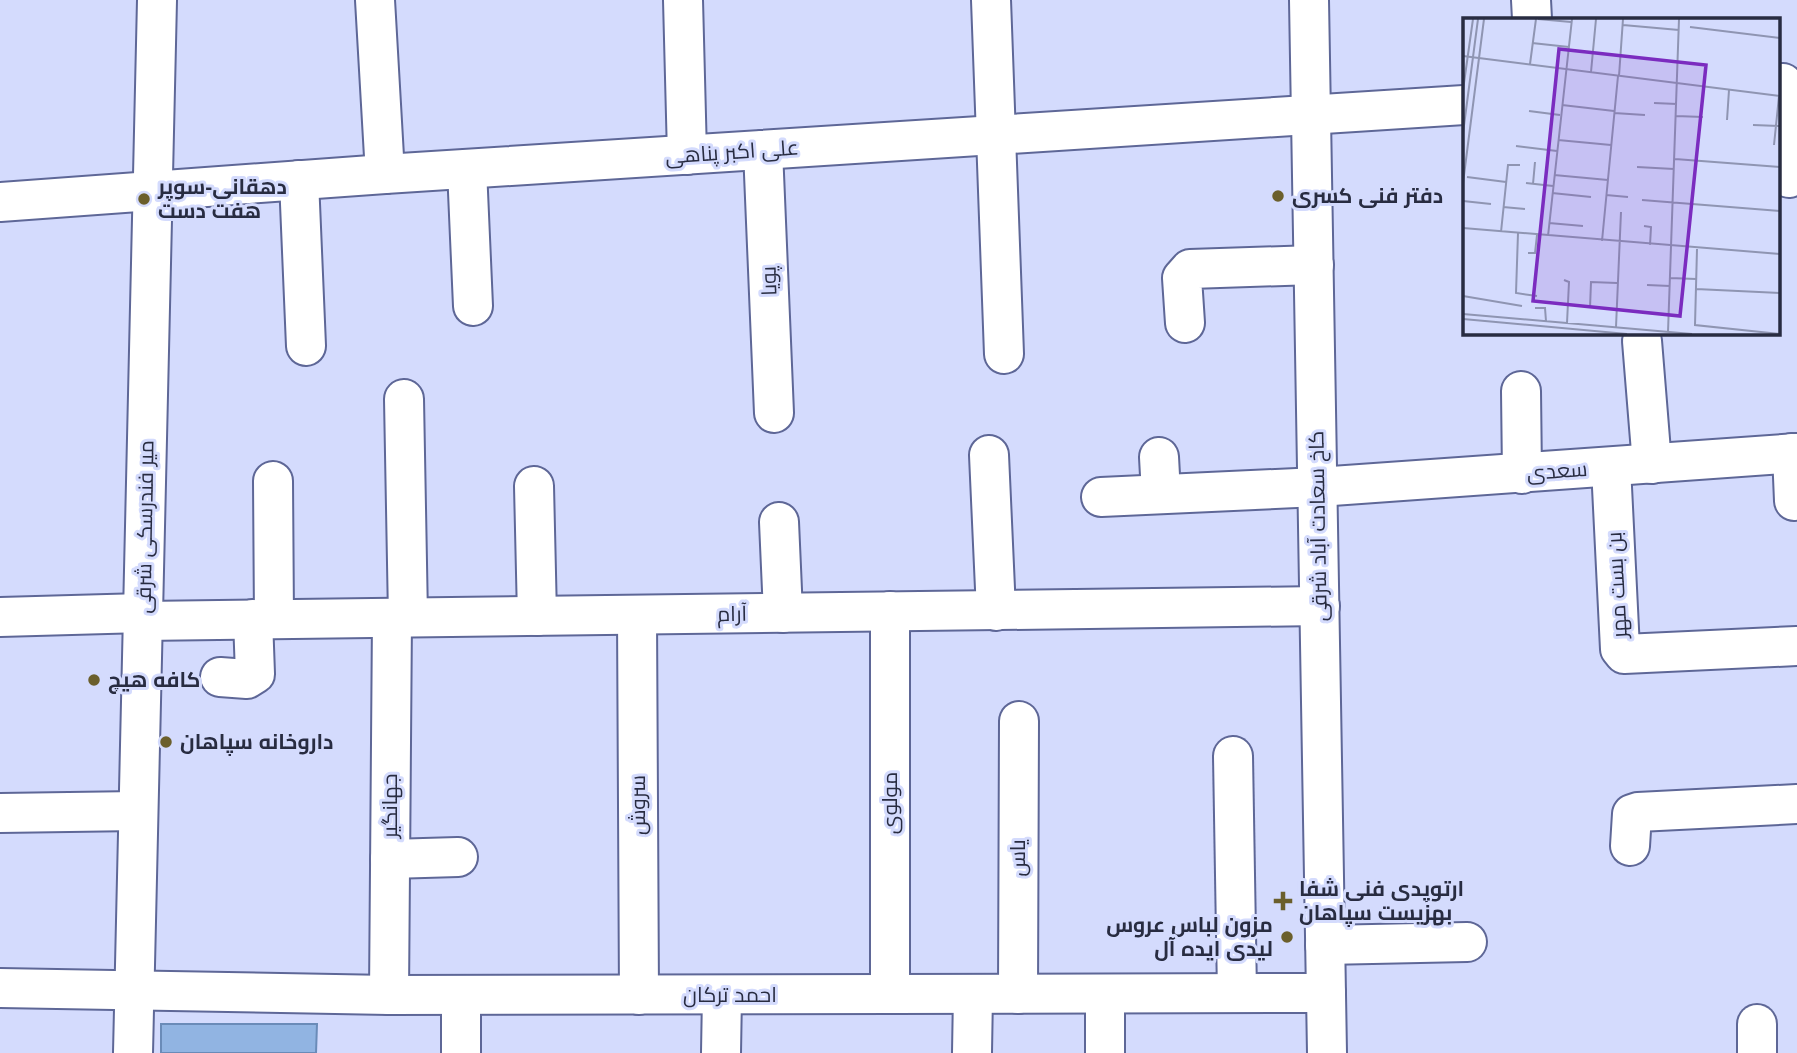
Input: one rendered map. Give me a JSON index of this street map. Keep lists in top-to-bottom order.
{
  "streets": {
    "street": [
      "علی اکبر پناهی",
      "پویا",
      "سعدی",
      "کاخ سعادت آباد شرقی",
      "میر فندرسکی شرقی",
      "بن بست مهر",
      "آرام",
      "مولوی",
      "سروش",
      "جهانگیر",
      "یاس",
      "احمد ترکان"
    ]
  },
  "crossings": [
    ["علی اکبر پناهی", "پویا"],
    ["علی اکبر پناهی", "کاخ سعادت آباد شرقی"],
    ["علی اکبر پناهی", "میر فندرسکی شرقی"],
    ["سعدی", "کاخ سعادت آباد شرقی"],
    ["سعدی", "بن بست مهر"],
    ["کاخ سعادت آباد شرقی", "آرام"],
    ["کاخ سعادت آباد شرقی", "احمد ترکان"],
    ["میر فندرسکی شرقی", "آرام"],
    ["میر فندرسکی شرقی", "احمد ترکان"],
    ["آرام", "مولوی"],
    ["آرام", "سروش"],
    ["آرام", "جهانگیر"],
    ["مولوی", "احمد ترکان"],
    ["سروش", "احمد ترکان"],
    ["جهانگیر", "احمد ترکان"],
    ["یاس", "احمد ترکان"]
  ],
  "places": {
    "other": [
      "دفتر فنی کسری",
      "دهقانی-سوپر هفت دست",
      "کافه هیچ",
      "داروخانه سپاهان",
      "مزون لباس عروس لیدی ایده آل"
    ],
    "health": ["ارتوپدی فنی شفا بهزیست سپاهان"]
  }
}
